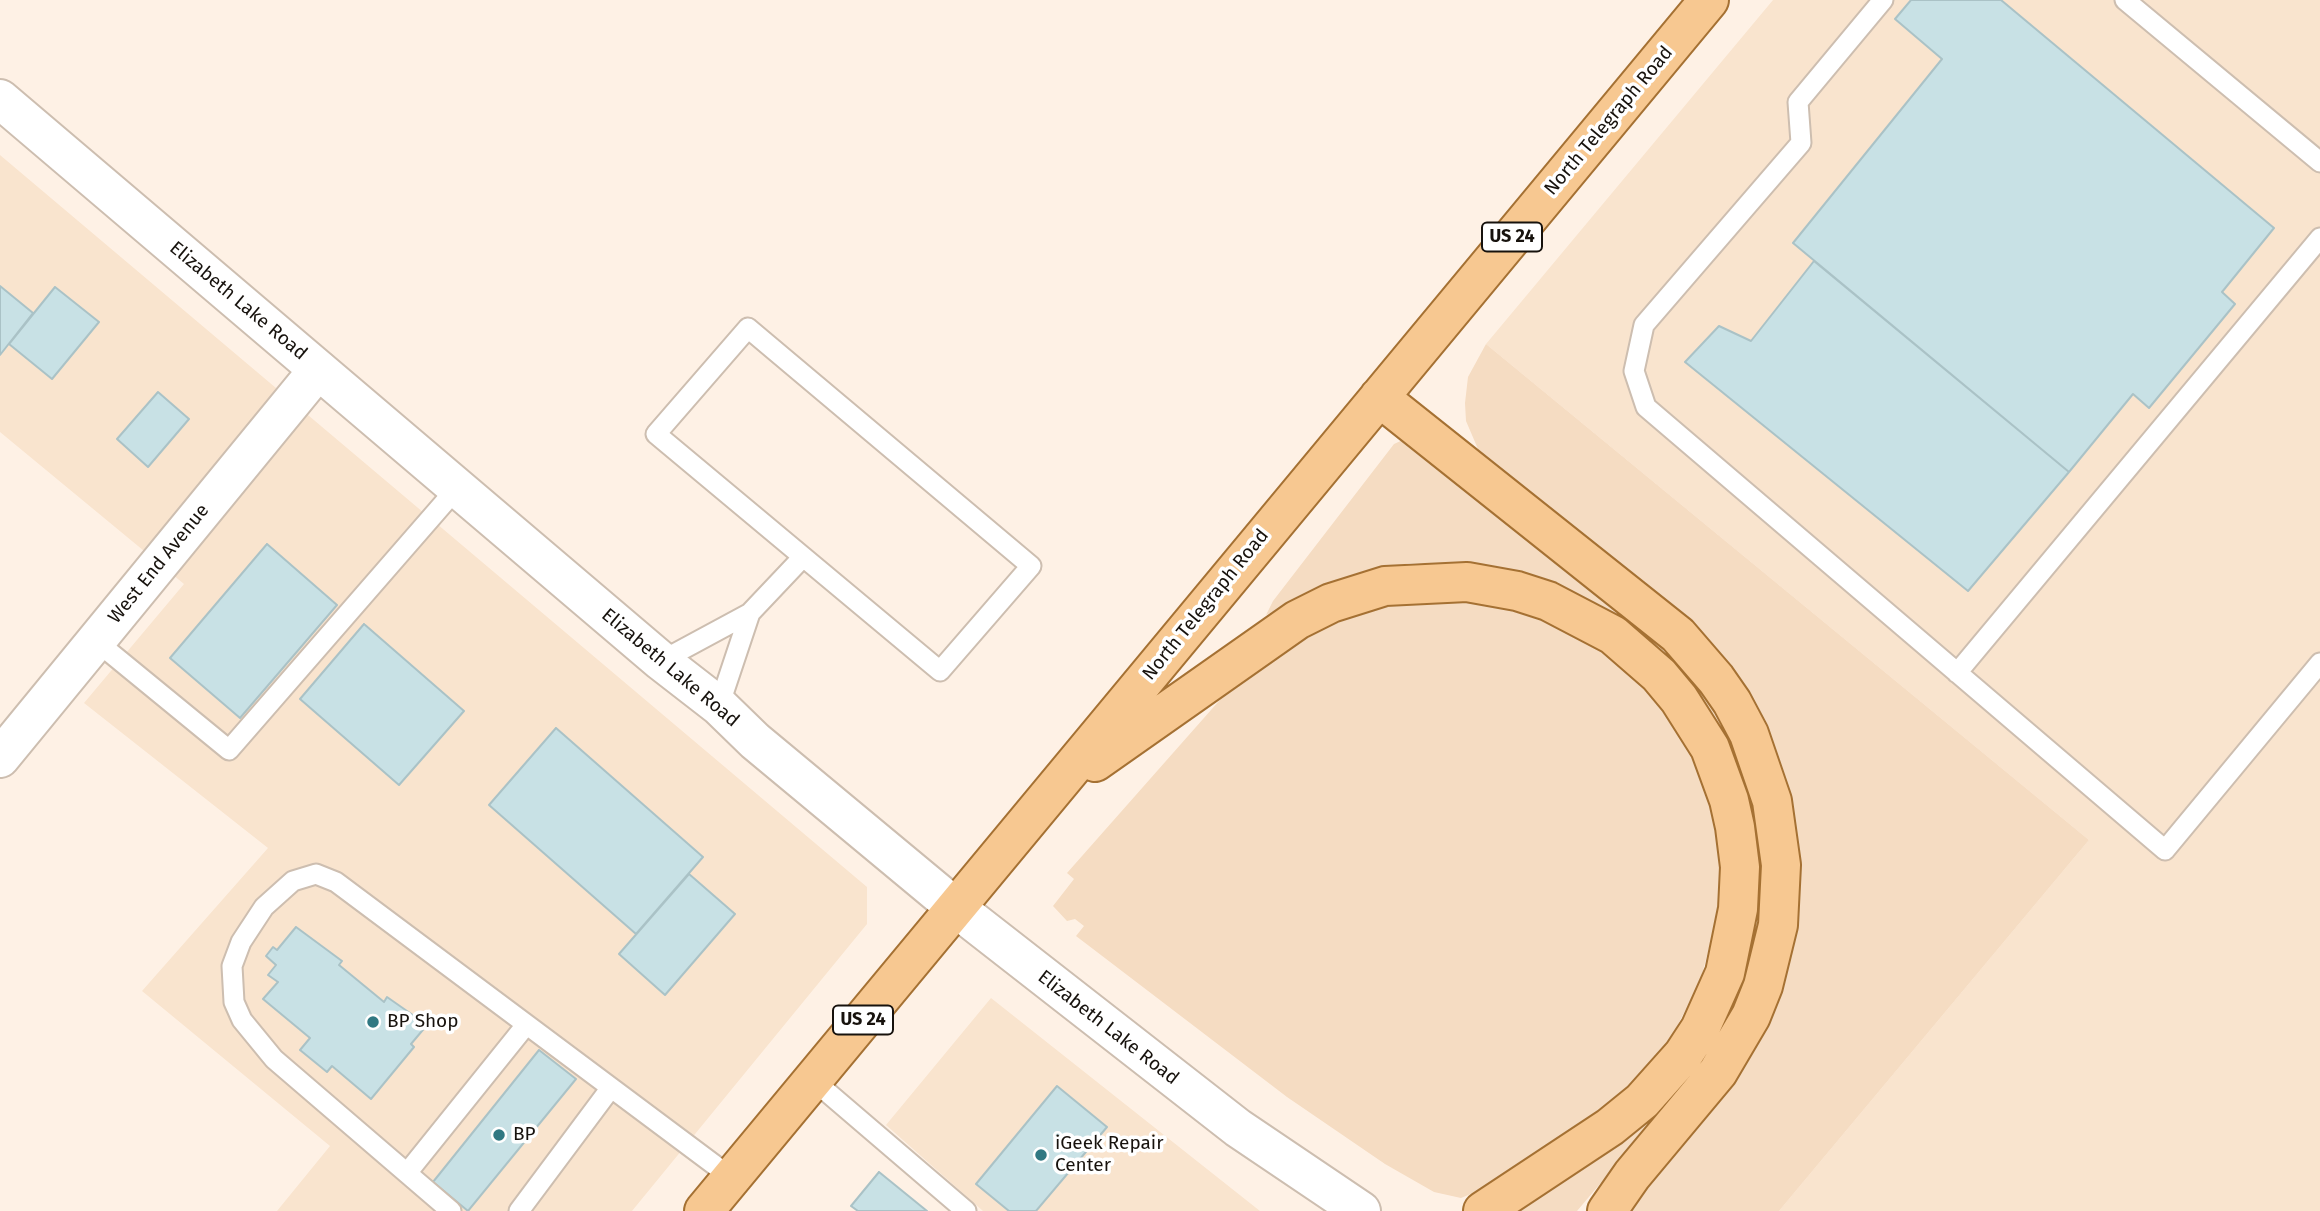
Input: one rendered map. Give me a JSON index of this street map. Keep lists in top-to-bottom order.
{
  "streets": {
    "main road": [
      "North Telegraph Road",
      "US 24",
      "Elizabeth Lake Road",
      "West End Avenue"
    ]
  },
  "crossings": [
    ["North Telegraph Road", "Elizabeth Lake Road"],
    ["Elizabeth Lake Road", "West End Avenue"]
  ],
  "places": ["BP Shop", "BP", "iGeek Repair Center"]
}
